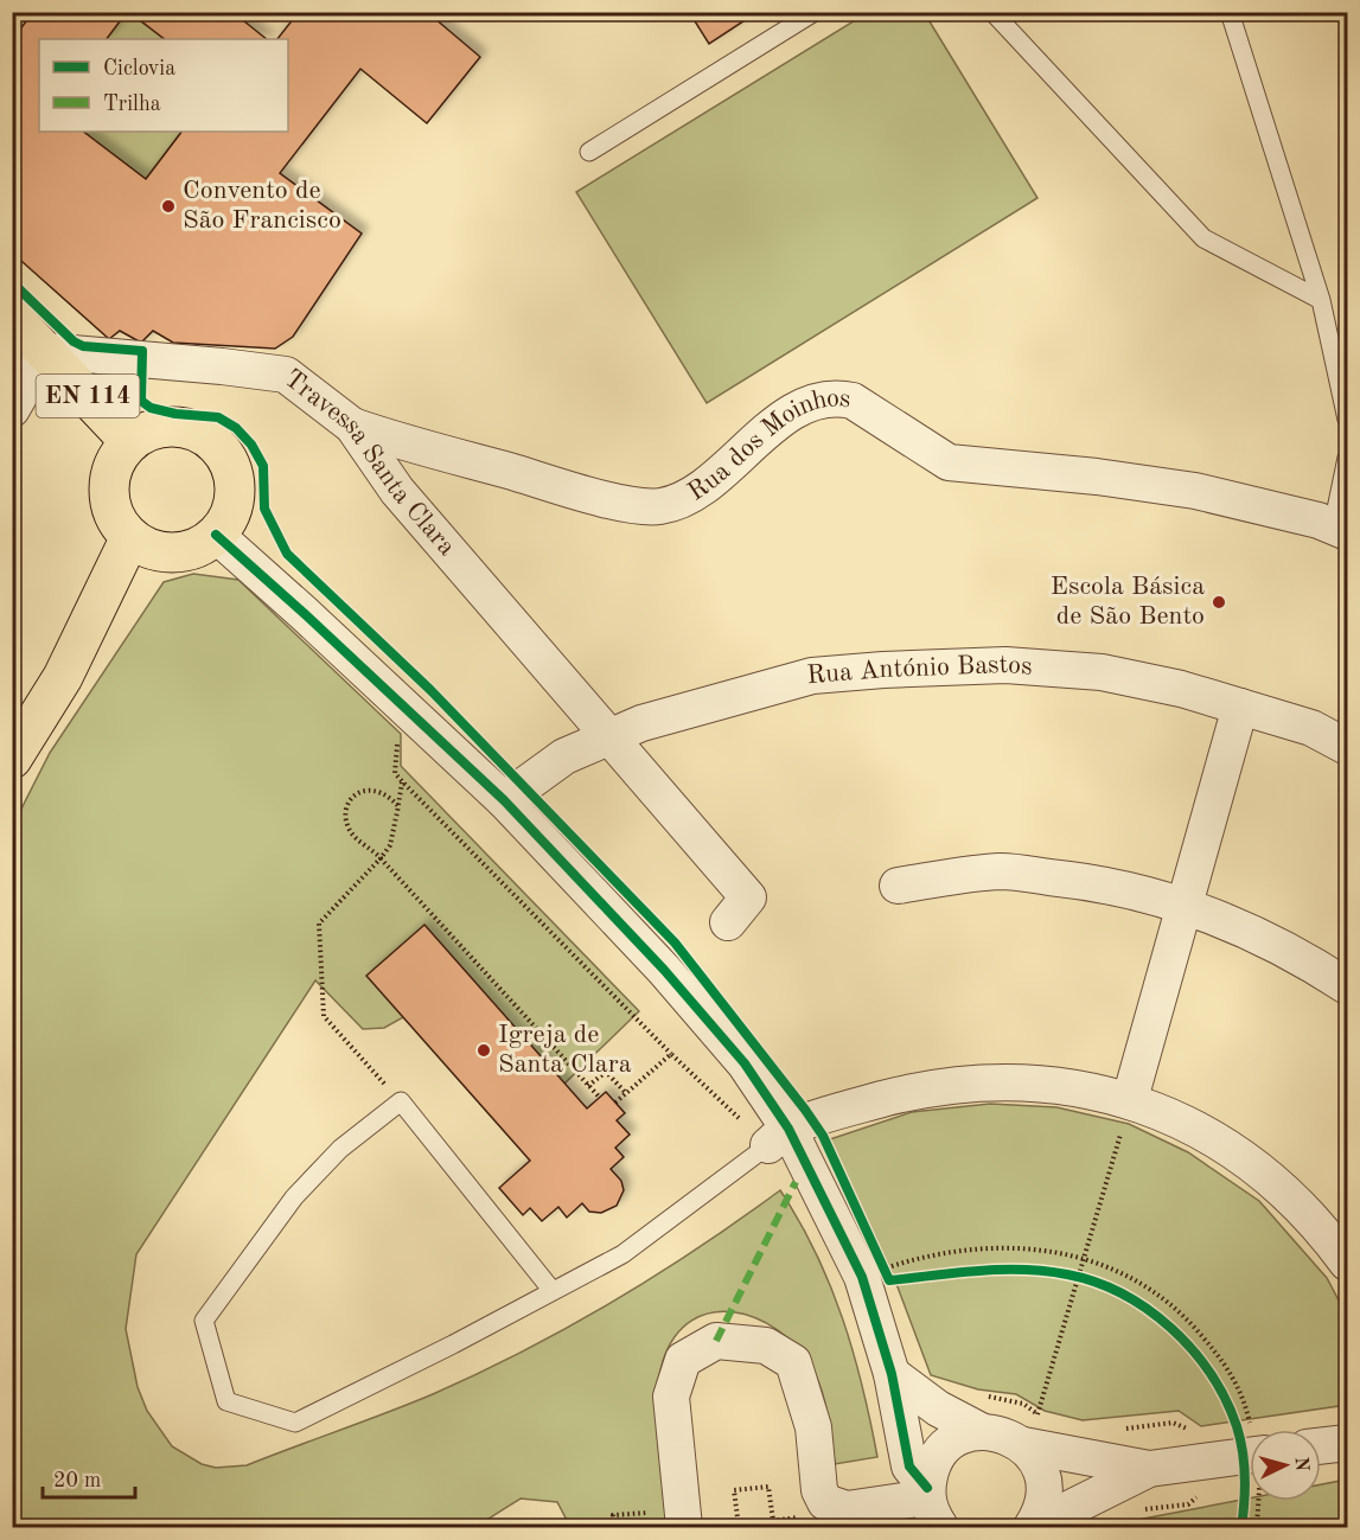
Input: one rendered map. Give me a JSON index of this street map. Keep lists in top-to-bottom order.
{
  "streets": {
    "main road": ["EN 114"],
    "street": ["Rua dos Moinhos", "Travessa Santa Clara", "Rua António Bastos"]
  },
  "crossings": [
    ["EN 114", "Travessa Santa Clara"],
    ["Rua dos Moinhos", "Travessa Santa Clara"],
    ["Travessa Santa Clara", "Rua António Bastos"]
  ],
  "places": ["Convento de São Francisco", "Escola Básica de São Bento", "Igreja de Santa Clara"],
  "legend": ["Ciclovia", "Trilha"],
  "scale_bar": "20 m",
  "north": "right"
}
